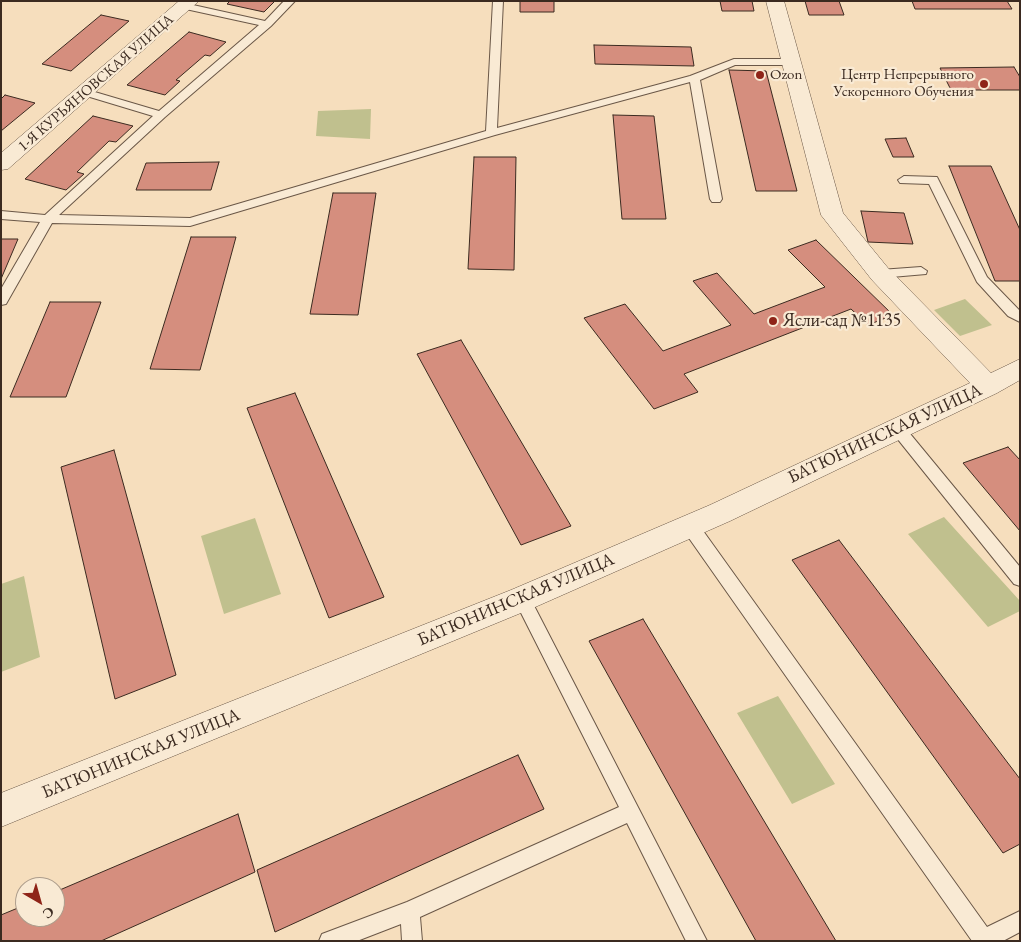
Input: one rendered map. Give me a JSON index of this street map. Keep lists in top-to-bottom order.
{
  "streets": {
    "street": ["1-Я КУРЬЯНОВСКАЯ УЛИЦА", "БАТЮНИНСКАЯ УЛИЦА"]
  },
  "places": ["Ozon", "Центр Непрерывного Ускоренного Обучения", "Ясли-сад №1135"],
  "north": "bottom right"
}
